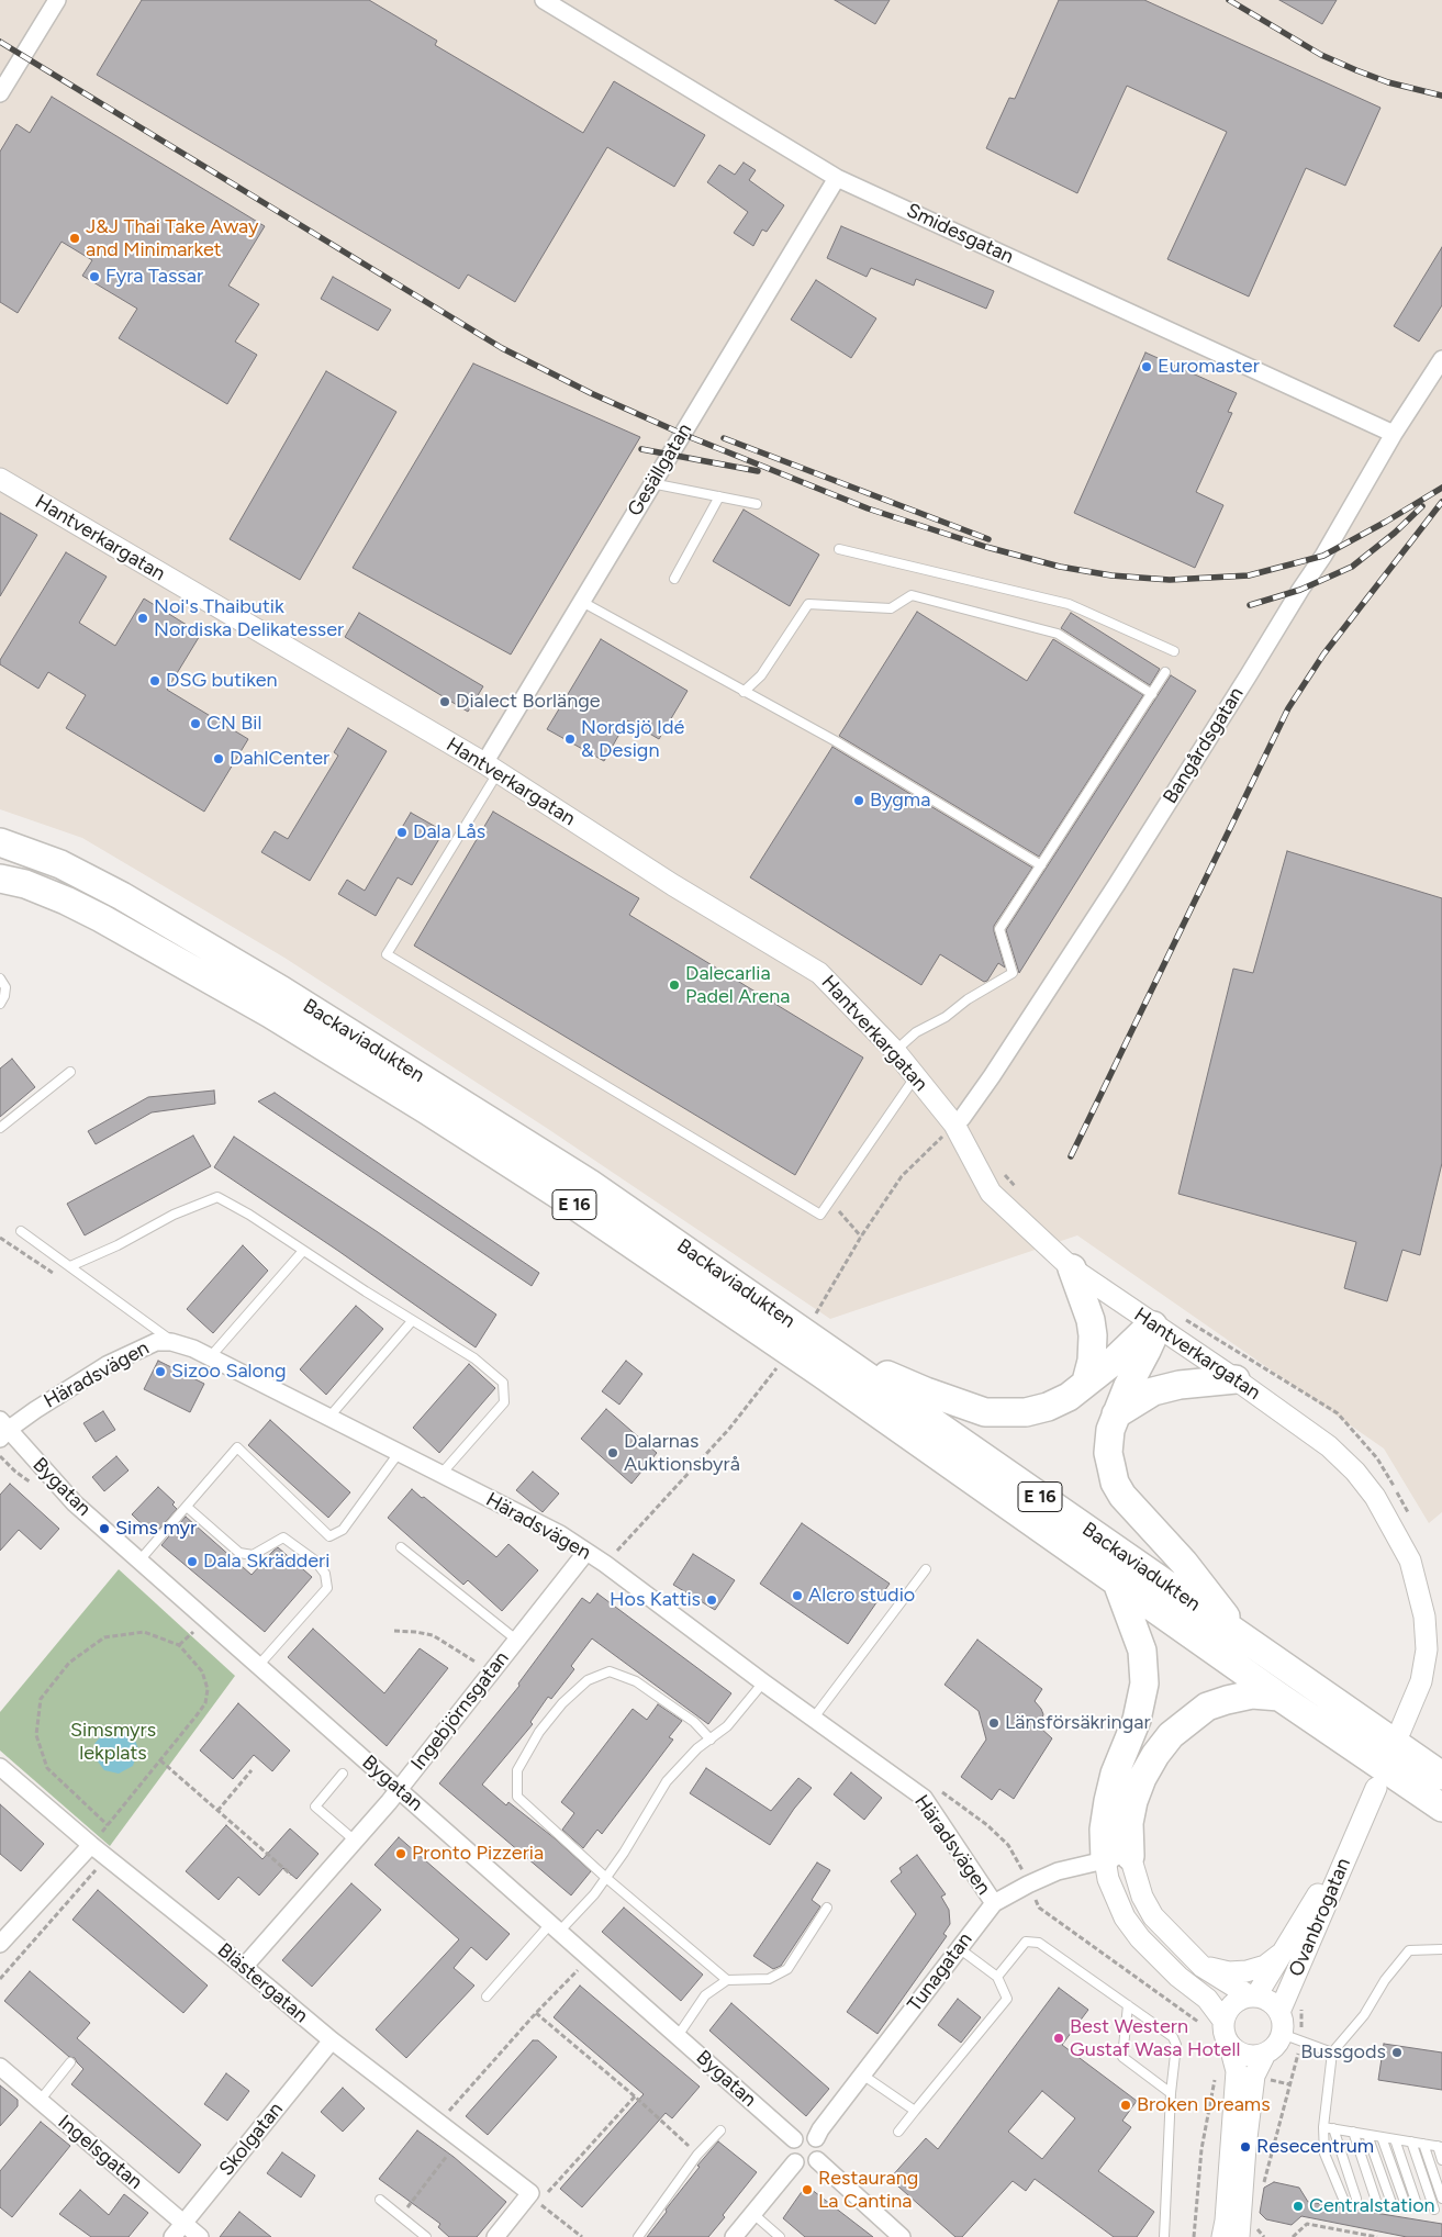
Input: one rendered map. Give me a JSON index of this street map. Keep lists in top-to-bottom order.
{
  "streets": {
    "highway": ["Backaviadukten", "E 16"],
    "street": [
      "Smidesgatan",
      "Gesällgatan",
      "Hantverkargatan",
      "Bangårdsgatan",
      "Häradsvägen",
      "Bygatan",
      "Ingebjörnsgatan",
      "Ovanbrogatan",
      "Tunagatan",
      "Blästergatan",
      "Skolgatan",
      "Ingelsgatan"
    ]
  },
  "crossings": [
    ["Smidesgatan", "Gesällgatan"],
    ["Smidesgatan", "Bangårdsgatan"],
    ["Gesällgatan", "Hantverkargatan"],
    ["Hantverkargatan", "Bangårdsgatan"],
    ["Häradsvägen", "Bygatan"],
    ["Häradsvägen", "Ingebjörnsgatan"],
    ["Häradsvägen", "Tunagatan"],
    ["Bygatan", "Ingebjörnsgatan"],
    ["Bygatan", "Tunagatan"],
    ["Ingebjörnsgatan", "Blästergatan"],
    ["Blästergatan", "Skolgatan"],
    ["Skolgatan", "Ingelsgatan"]
  ],
  "parks": ["Simsmyrs lekplats"],
  "places": [
    "J&J Thai Take Away and Minimarket",
    "Fyra Tassar",
    "Euromaster",
    "Noi's Thaibutik Nordiska Delikatesser",
    "DSG butiken",
    "Dialect Borlänge",
    "CN Bil",
    "Nordsjö Idé & Design",
    "DahlCenter",
    "Bygma",
    "Dala Lås",
    "Dalecarlia Padel Arena",
    "Sizoo Salong",
    "Dalarnas Auktionsbyrå",
    "Sims myr",
    "Dala Skrädderi",
    "Alcro studio",
    "Hos Kattis",
    "Länsförsäkringar",
    "Pronto Pizzeria",
    "Best Western Gustaf Wasa Hotell",
    "Bussgods",
    "Broken Dreams",
    "Resecentrum",
    "Restaurang La Cantina",
    "Centralstation"
  ]
}
